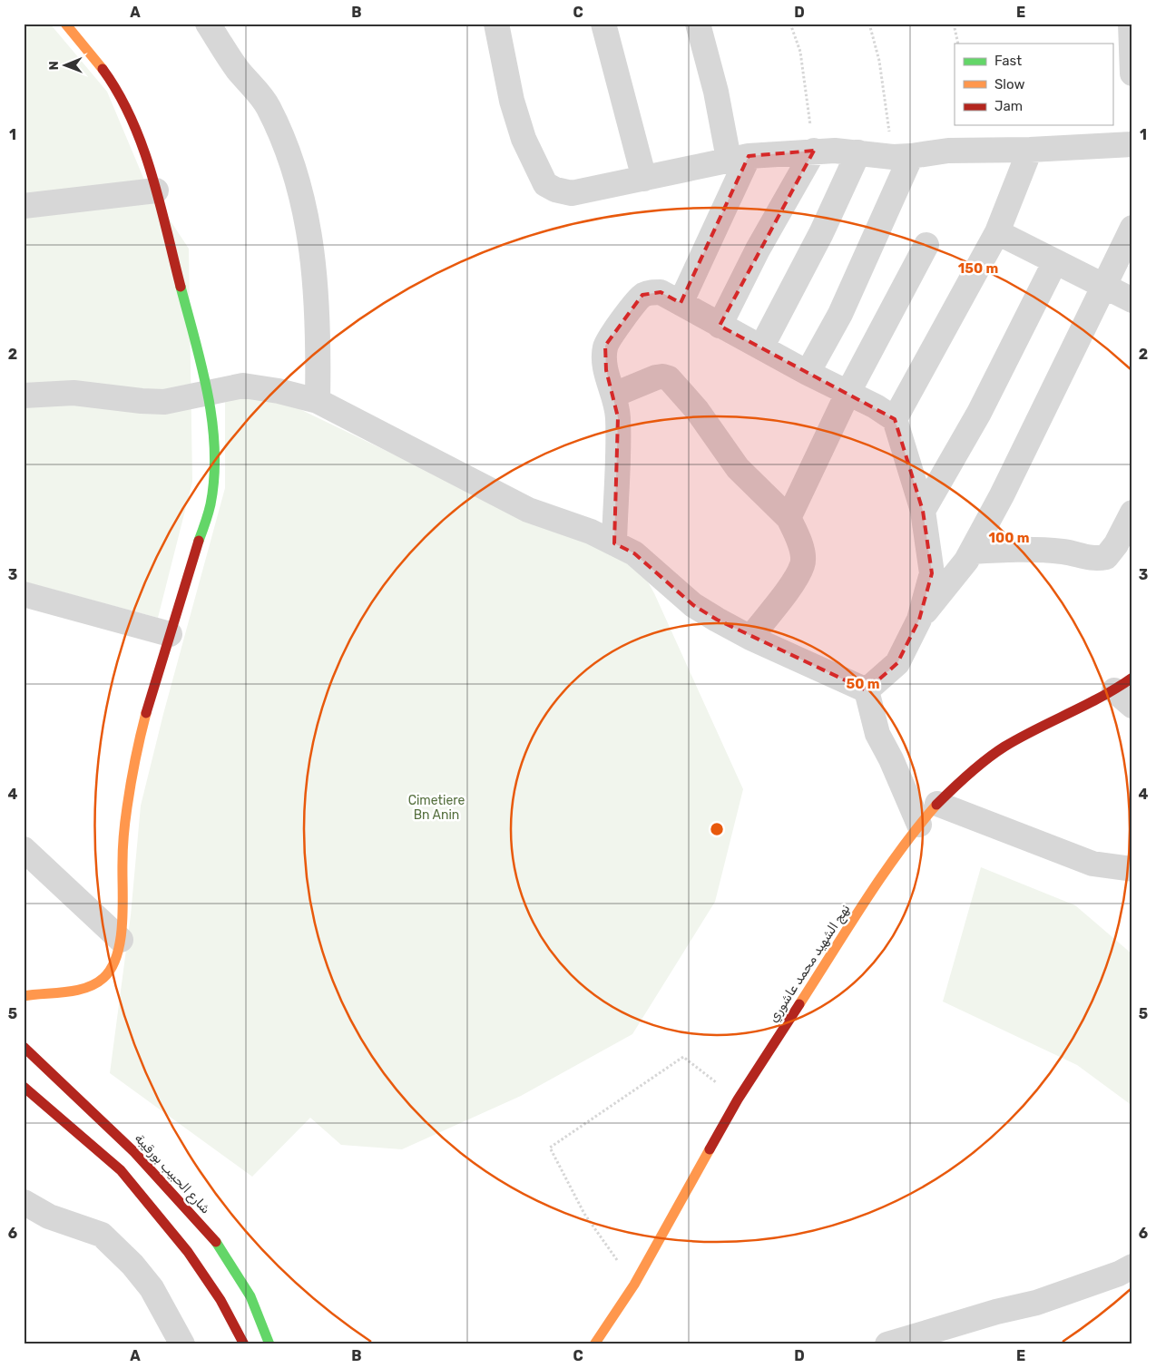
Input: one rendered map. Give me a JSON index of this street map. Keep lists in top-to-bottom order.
{
  "streets": {
    "main road": ["نهج الشهيد محمد عاشوري", "شارع الحبيب بورقيبة"]
  },
  "parks": ["Cimetiere Bn Anin"],
  "legend": ["Fast", "Slow", "Jam"],
  "north": "left",
  "grid": {
    "columns": [
      "A",
      "B",
      "C",
      "D",
      "E"
    ],
    "rows": [
      "1",
      "2",
      "3",
      "4",
      "5",
      "6"
    ]
  },
  "rings": ["150 m", "100 m", "50 m"]
}
